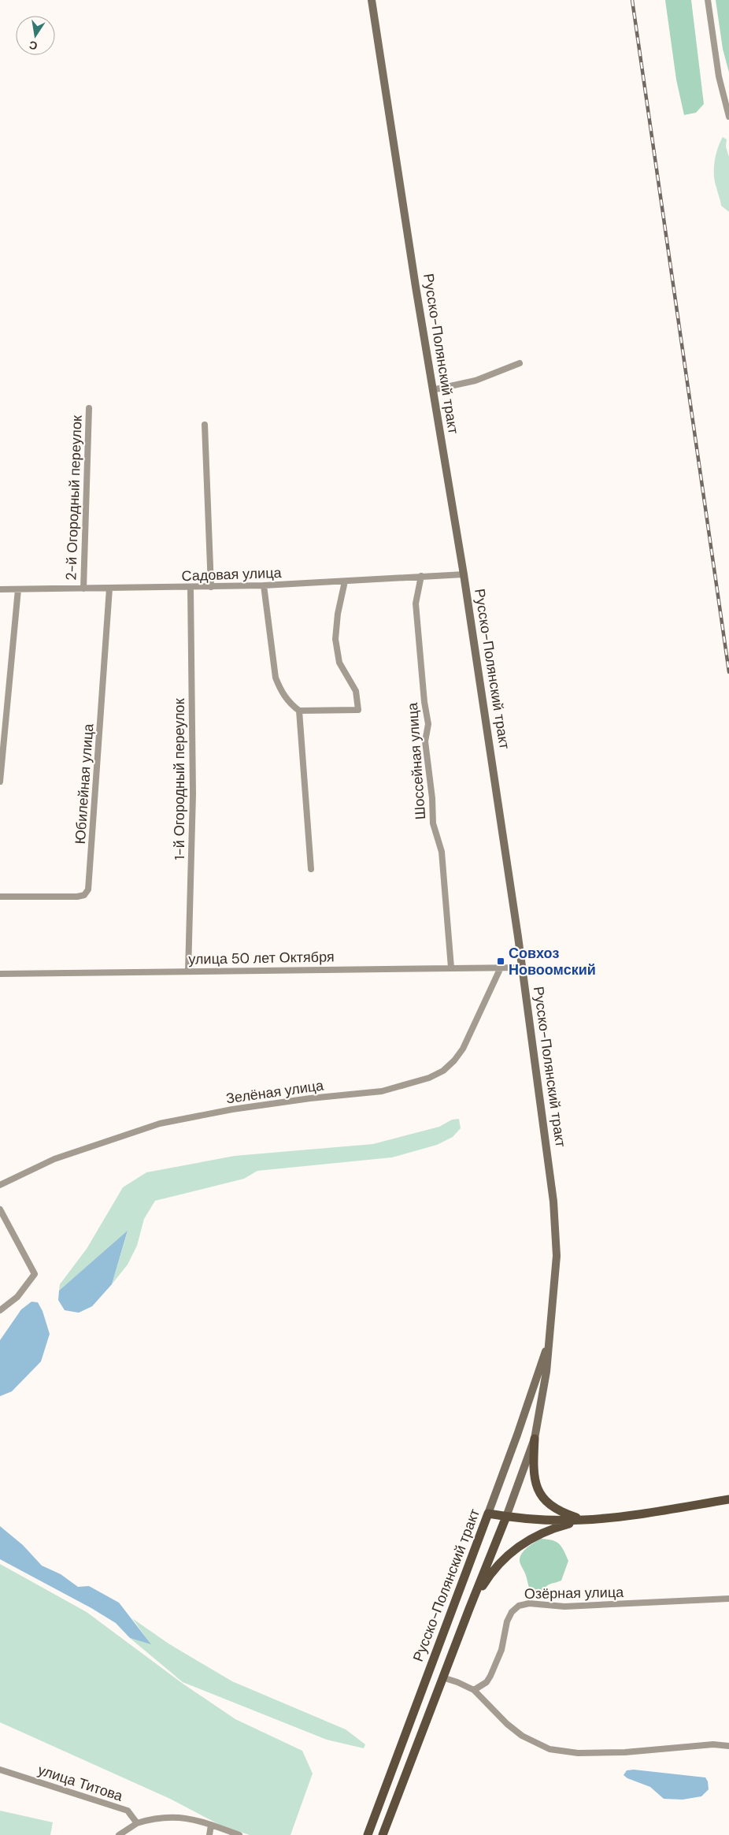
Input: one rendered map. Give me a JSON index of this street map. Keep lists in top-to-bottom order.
{
  "streets": {
    "main road": ["Русско-Полянский тракт"],
    "street": [
      "2-й Огородный переулок",
      "Садовая улица",
      "Шоссейная улица",
      "1-й Огородный переулок",
      "Юбилейная улица",
      "улица 50 лет Октября",
      "Зелёная улица",
      "Озёрная улица",
      "улица Титова"
    ]
  },
  "crossings": [
    ["Русско-Полянский тракт", "Садовая улица"],
    ["Русско-Полянский тракт", "улица 50 лет Октября"],
    ["2-й Огородный переулок", "Садовая улица"],
    ["Садовая улица", "Шоссейная улица"],
    ["Садовая улица", "1-й Огородный переулок"],
    ["Садовая улица", "Юбилейная улица"],
    ["Шоссейная улица", "улица 50 лет Октября"],
    ["1-й Огородный переулок", "улица 50 лет Октября"],
    ["улица 50 лет Октября", "Зелёная улица"]
  ],
  "places": {
    "transit": ["Совхоз Новоомский"]
  },
  "north": "bottom"
}
